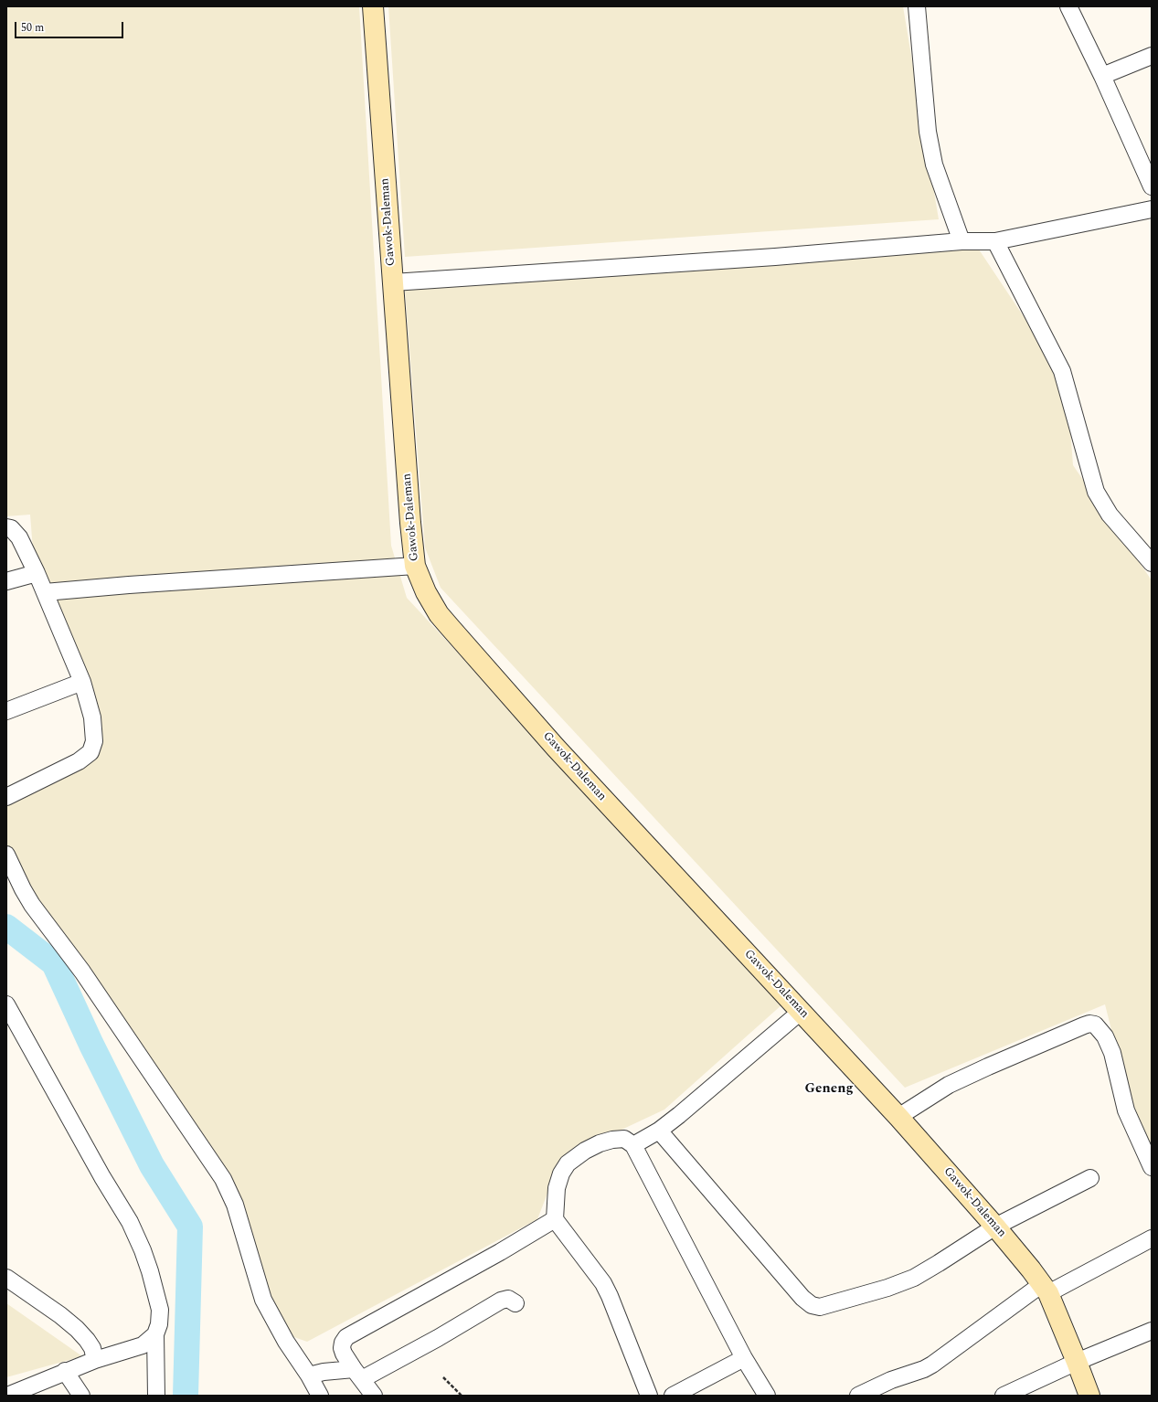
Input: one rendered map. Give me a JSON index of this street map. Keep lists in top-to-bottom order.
{
  "streets": {
    "street": ["Gawok-Daleman"]
  },
  "districts": ["Geneng"],
  "scale_bar": "50 m"
}
